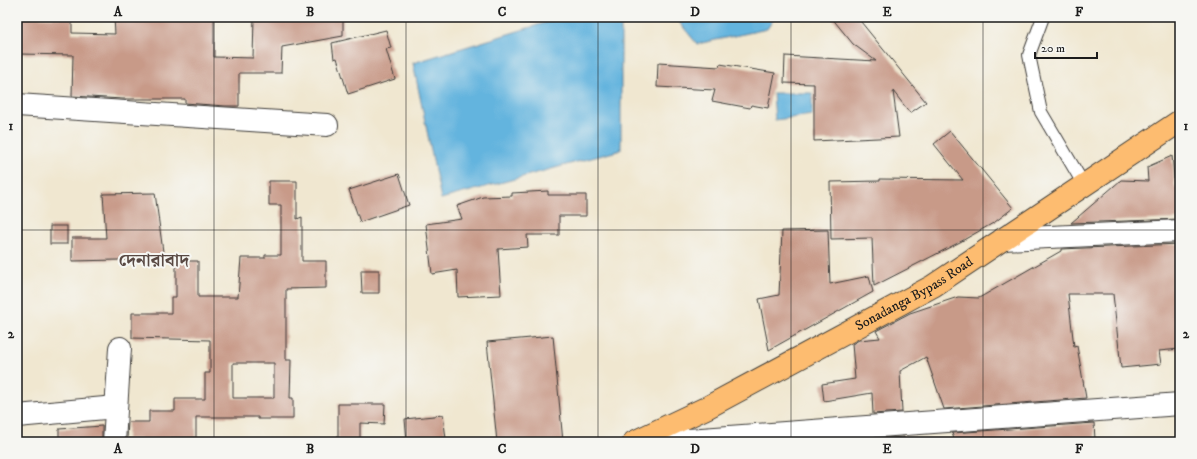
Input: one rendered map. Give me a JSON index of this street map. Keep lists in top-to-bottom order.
{
  "streets": {
    "main road": ["Sonadanga Bypass Road"]
  },
  "districts": ["দেনারাবাদ"],
  "scale_bar": "20 m",
  "grid": {
    "columns": [
      "A",
      "B",
      "C",
      "D",
      "E",
      "F"
    ],
    "rows": ["1", "2"]
  }
}
